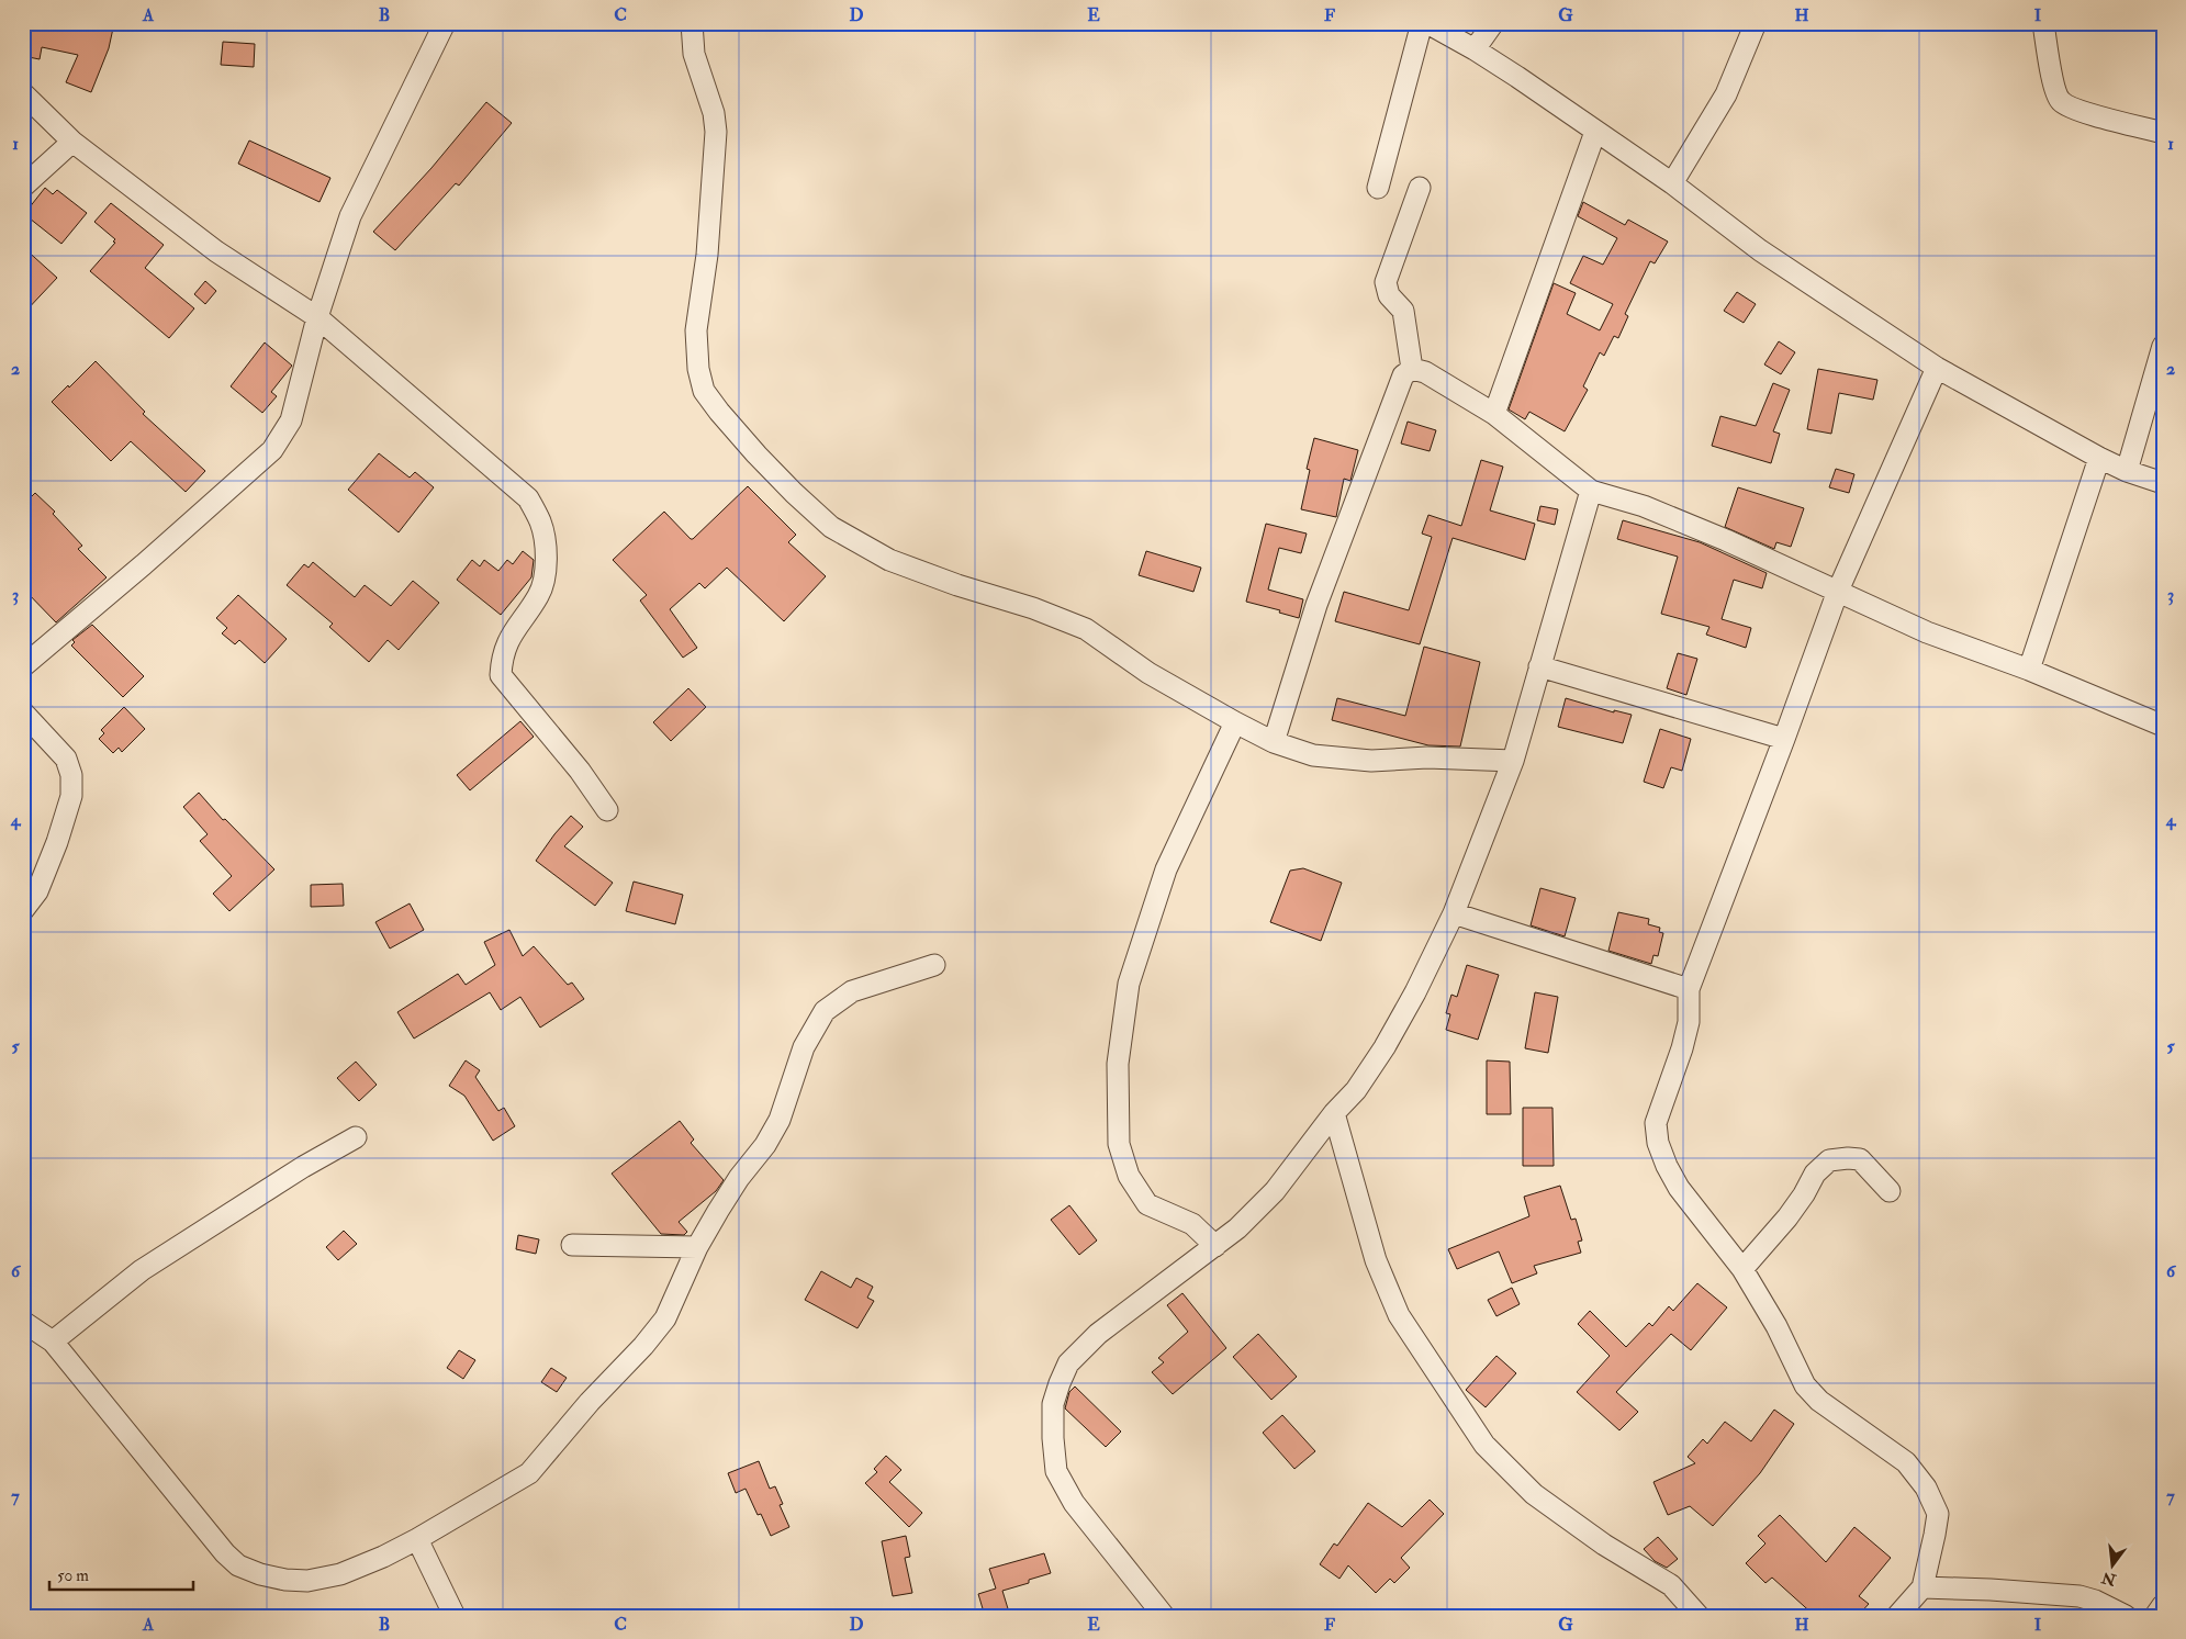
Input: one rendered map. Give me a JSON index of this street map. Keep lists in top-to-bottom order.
{
  "scale_bar": "50 m",
  "north": "bottom",
  "grid": {
    "columns": [
      "A",
      "B",
      "C",
      "D",
      "E",
      "F",
      "G",
      "H",
      "I"
    ],
    "rows": [
      "1",
      "2",
      "3",
      "4",
      "5",
      "6",
      "7"
    ]
  }
}
